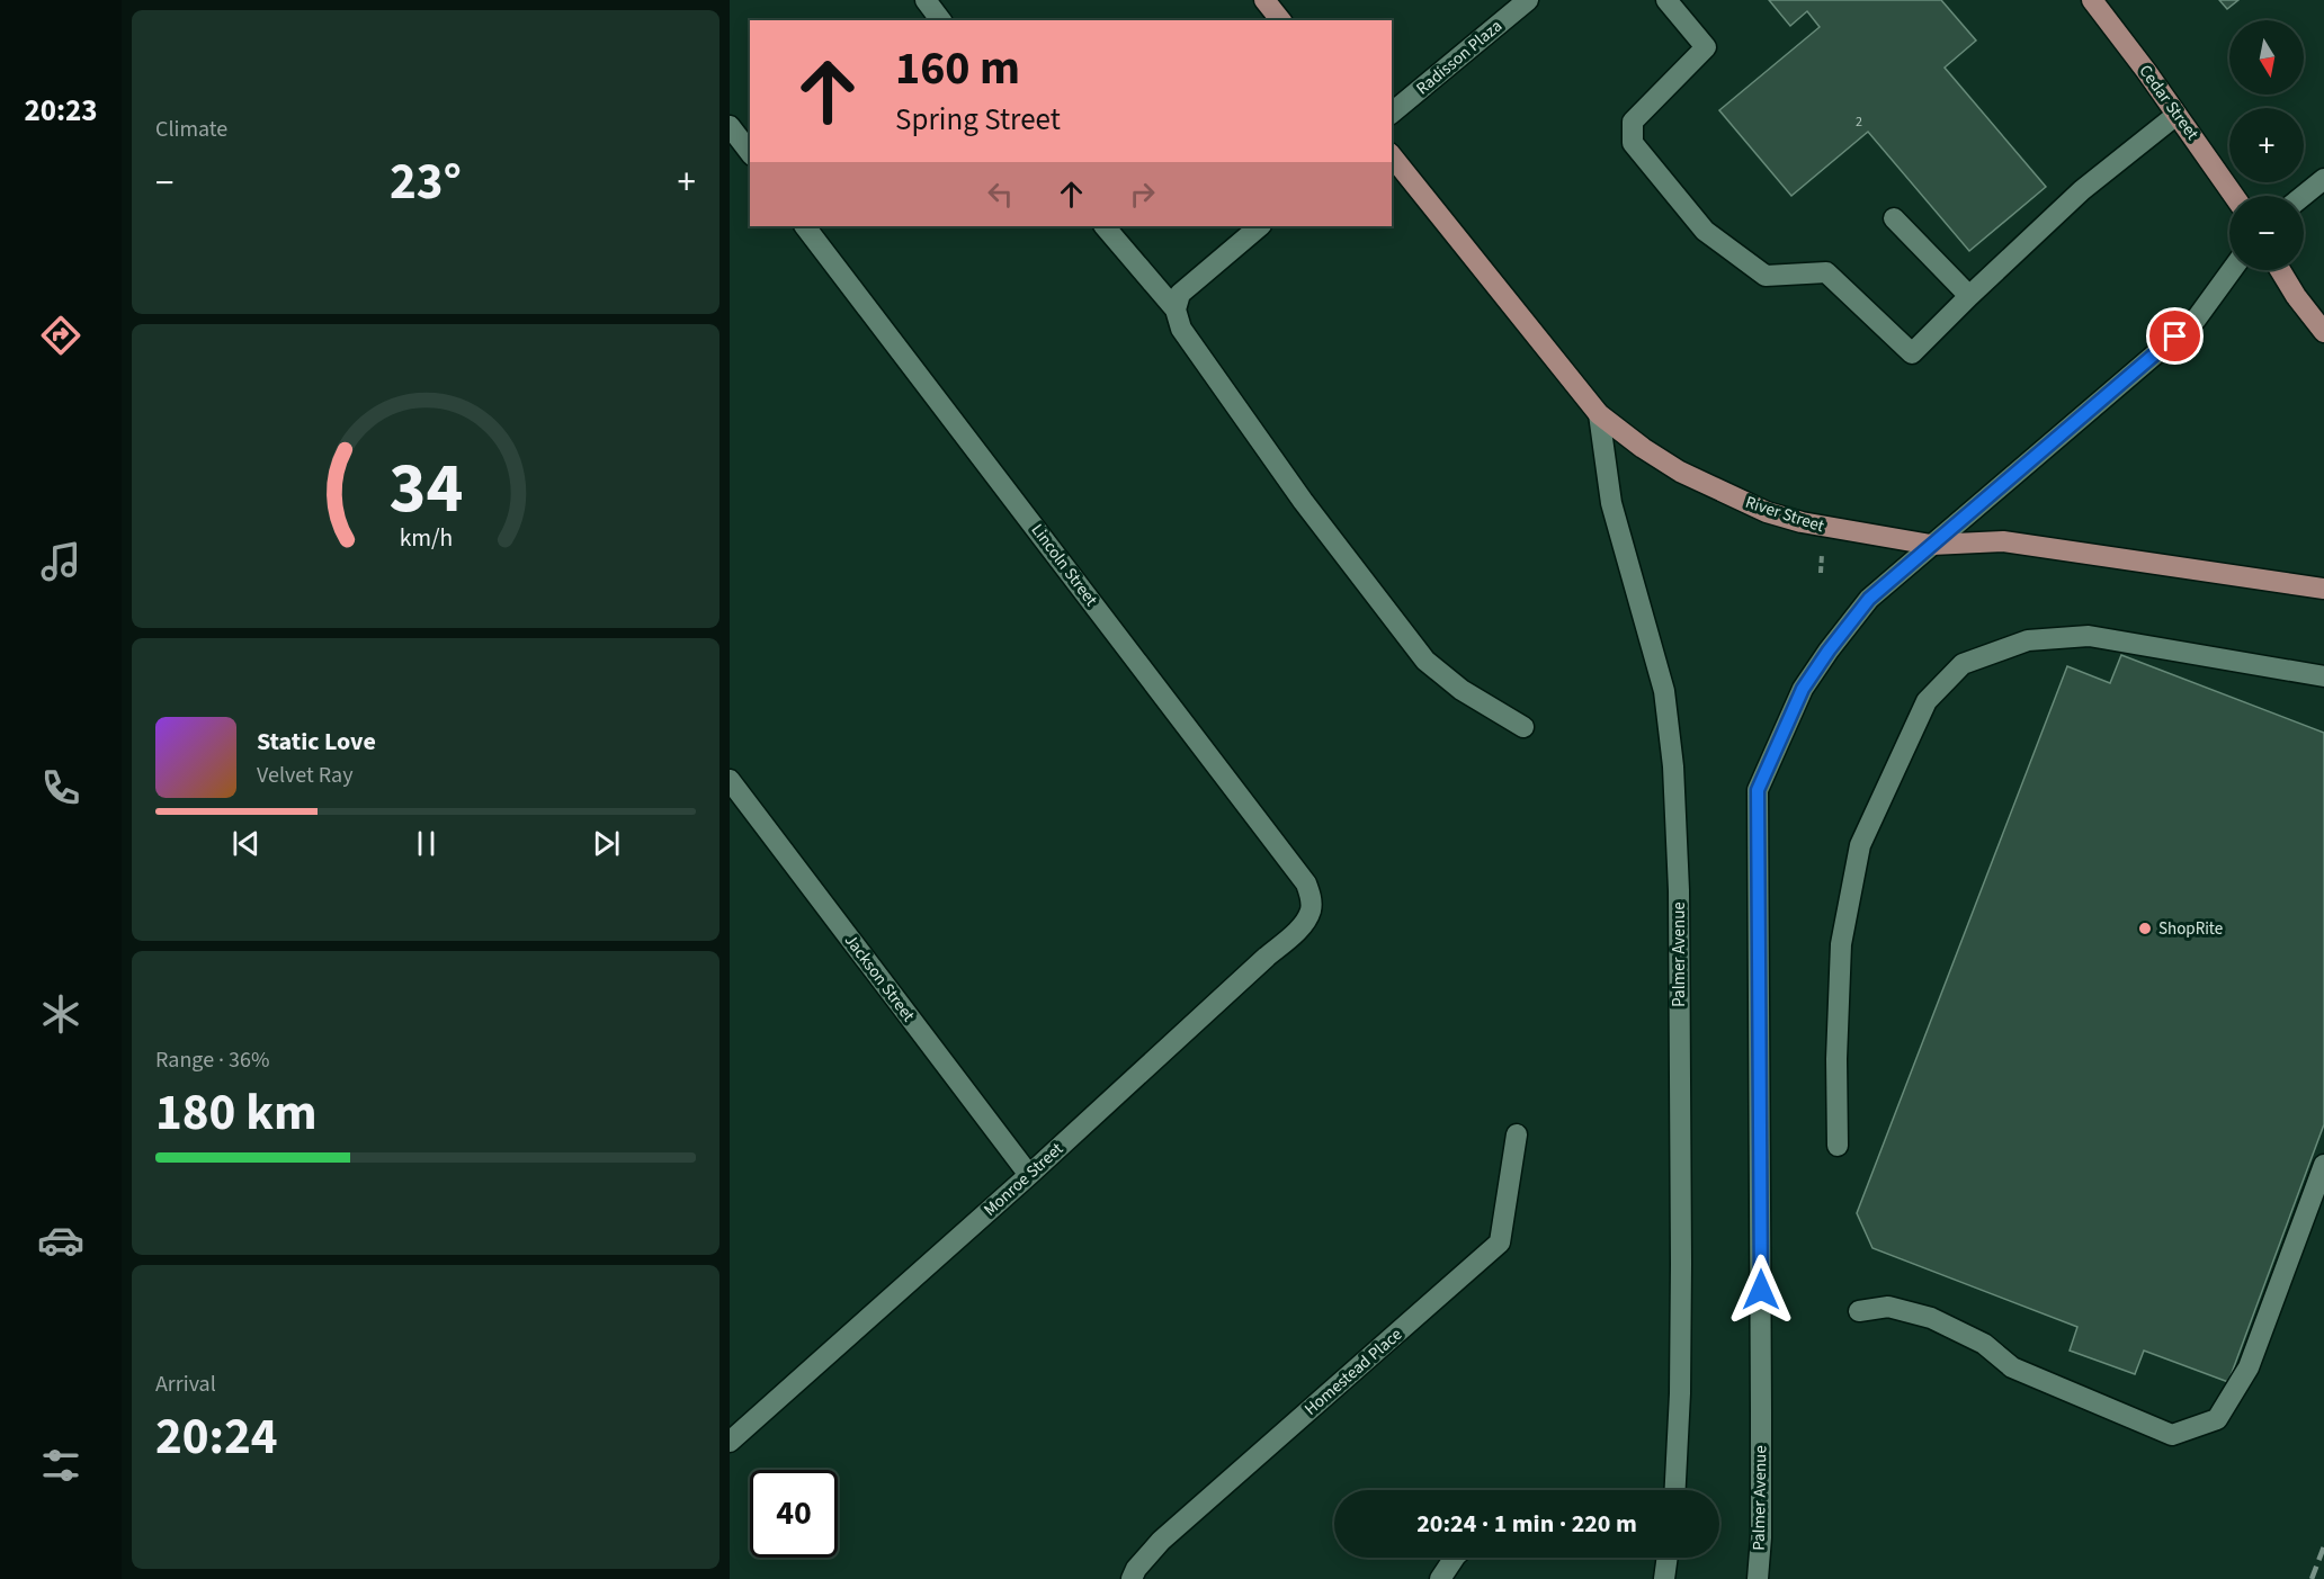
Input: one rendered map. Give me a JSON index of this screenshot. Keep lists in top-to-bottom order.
{
  "streets": {
    "main road": ["Cedar Street", "River Street"],
    "street": [
      "Radisson Plaza",
      "Lincoln Street",
      "Palmer Avenue",
      "Jackson Street",
      "Monroe Street",
      "Homestead Place"
    ]
  },
  "crossings": [
    ["River Street", "Palmer Avenue"],
    ["Lincoln Street", "Monroe Street"],
    ["Jackson Street", "Monroe Street"]
  ],
  "places": ["ShopRite"],
  "house_numbers": ["2"],
  "north": "bottom",
  "page": {
    "tabs": "20:23",
    "tile": [
      "Climate",
      ["Range · 36%", "180 km"],
      ["Arrival", "20:24"]
    ],
    "map_buttons": ["+", "−"],
    "turn": ["160 m", "Spring Street"],
    "heat": ["−", "23°", "+"],
    "song": ["Static Love", "Velvet Ray"],
    "limit": "40",
    "trip": "20:24 · 1 min · 220 m",
    "gauge": ["34", "km/h"]
  }
}
